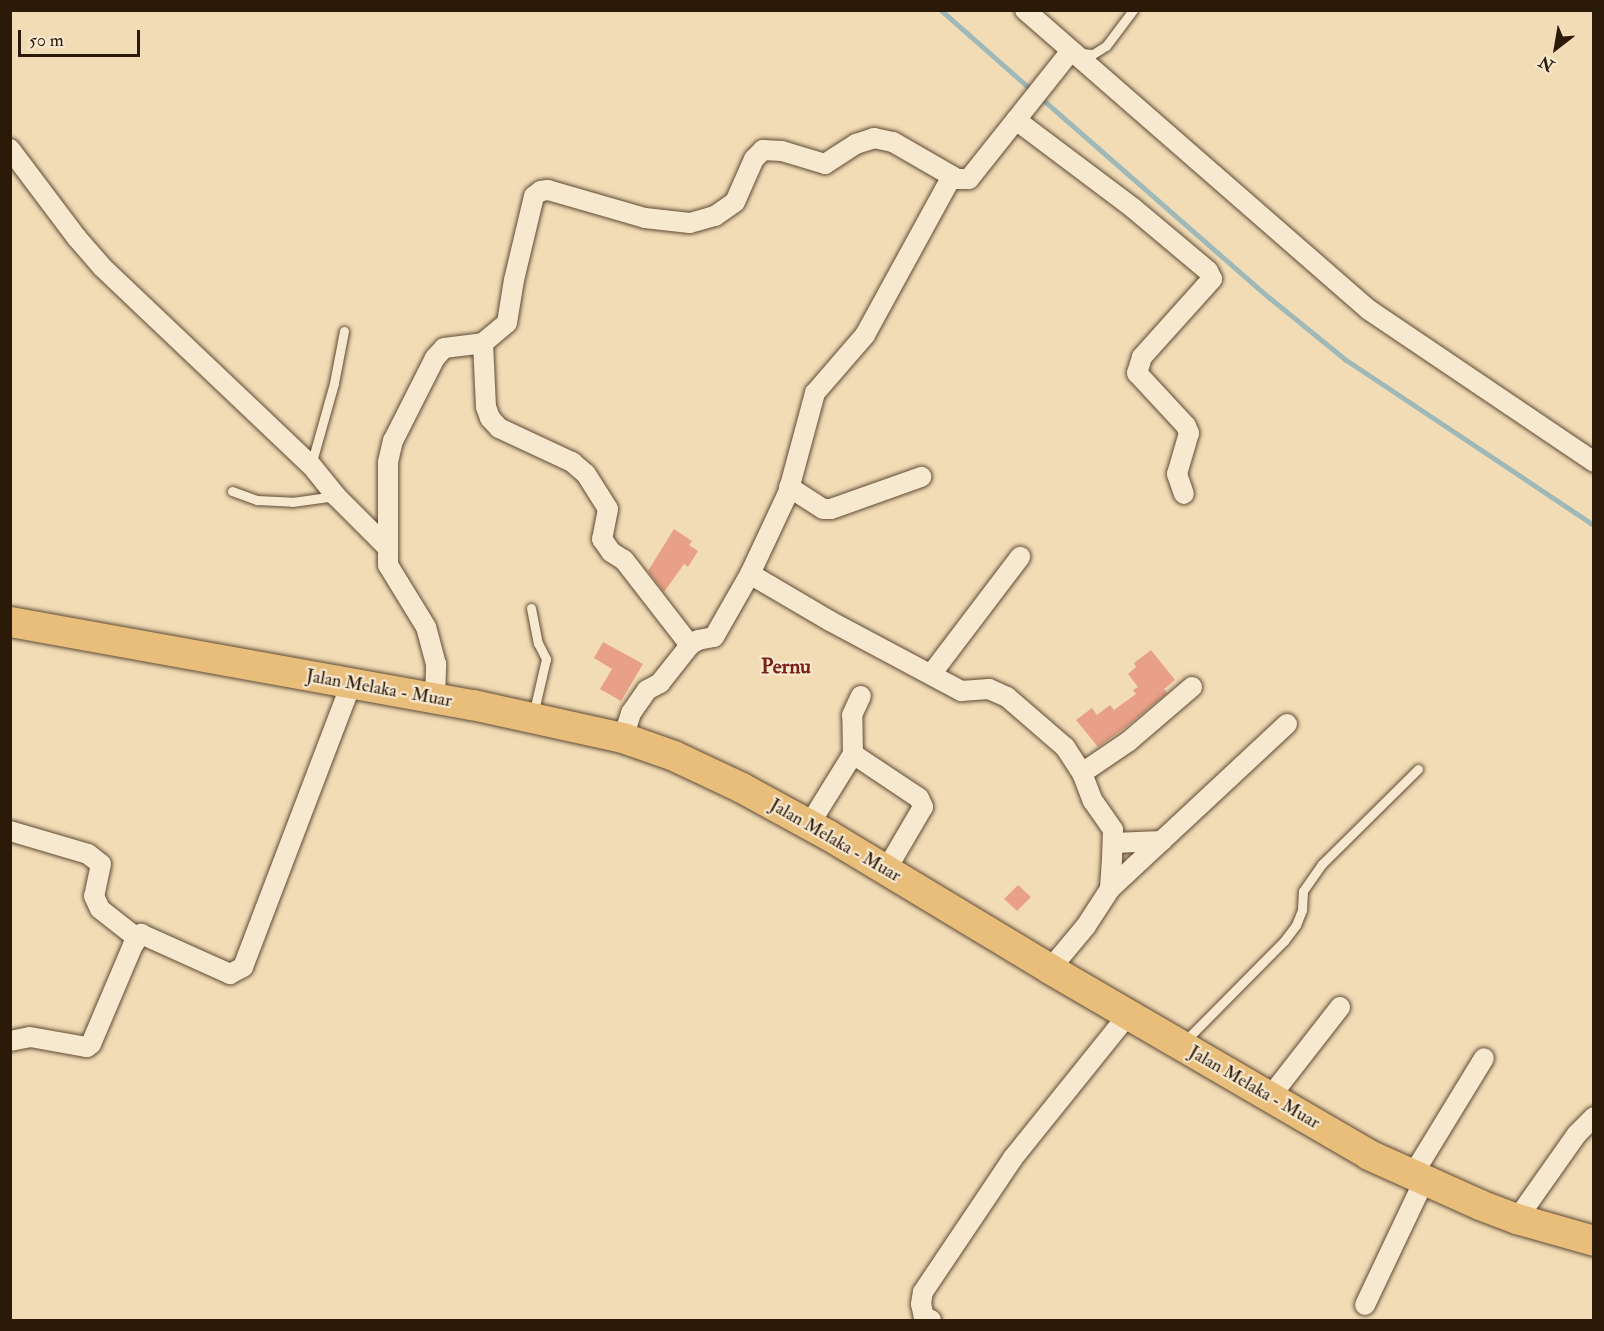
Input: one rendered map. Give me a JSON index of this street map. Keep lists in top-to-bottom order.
{
  "streets": {
    "main road": ["Jalan Melaka - Muar"]
  },
  "districts": ["Pernu"],
  "scale_bar": "50 m",
  "north": "bottom left"
}
